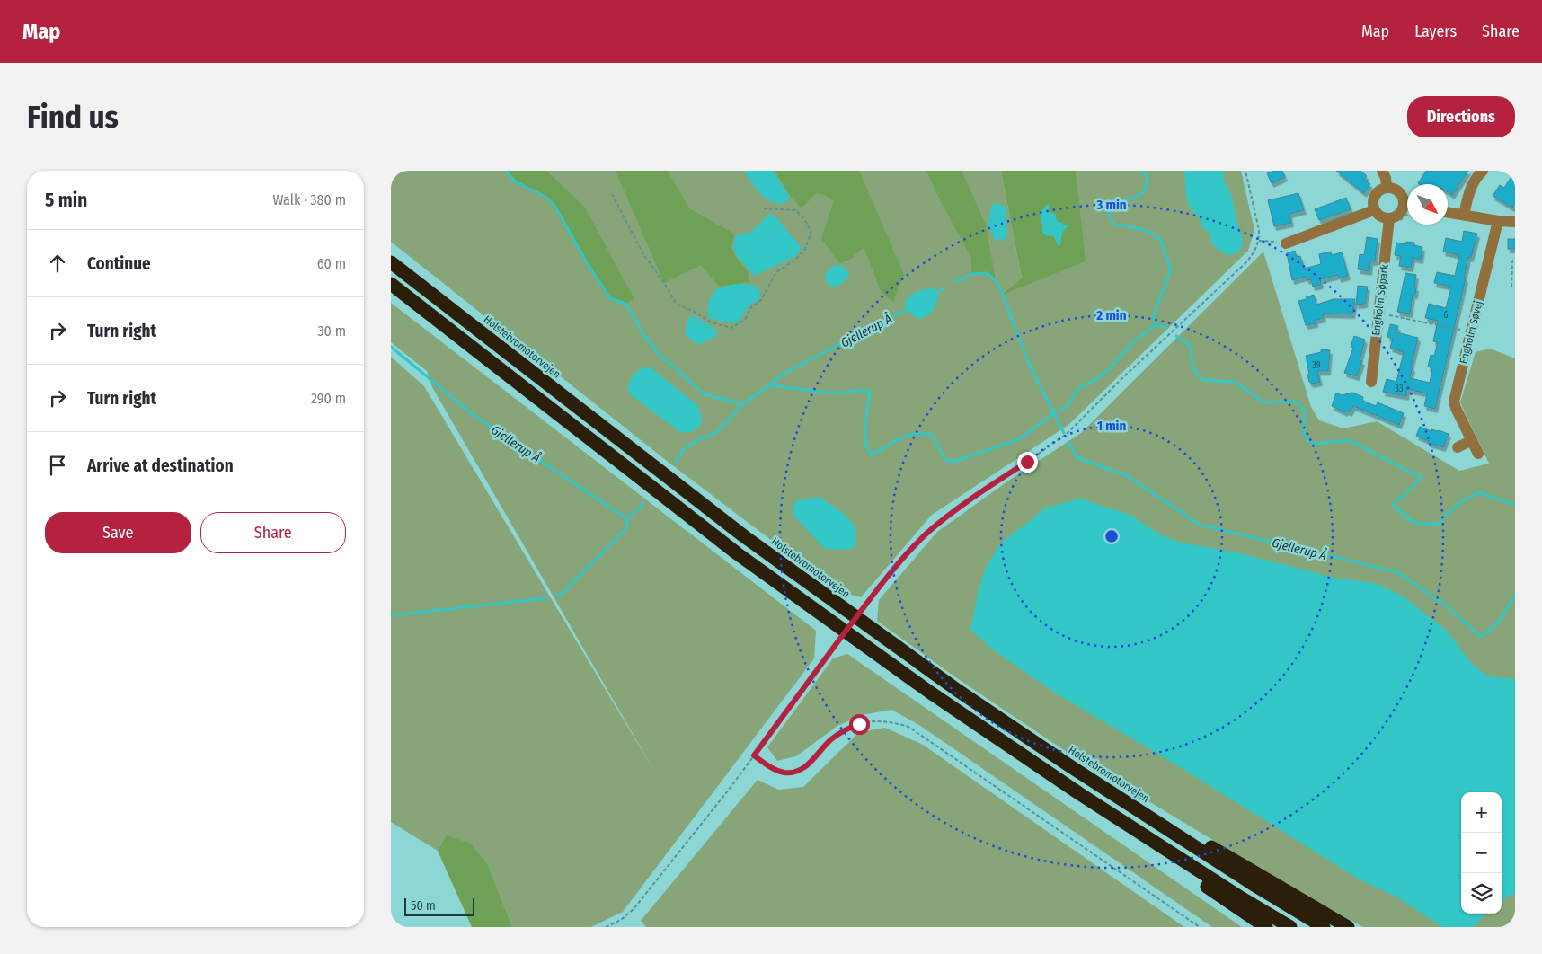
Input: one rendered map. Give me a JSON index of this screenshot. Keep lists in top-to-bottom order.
{
  "streets": {
    "highway": ["Holstebromotorvejen"],
    "street": ["Engholm Søpark", "Engholm Søvej"]
  },
  "water": ["Gjellerup Å"],
  "house_numbers": ["6", "39", "33"],
  "scale_bar": "50 m",
  "north": "bottom right",
  "page": {
    "header": "Map",
    "nav": ["Map", "Layers", "Share"],
    "buttons": [
      "Directions",
      ["Save", "Share"]
    ],
    "title": "Find us",
    "heading": ["5 min", "Walk · 380 m"],
    "list": [
      ["Continue", "60 m"],
      ["Turn right", "30 m"],
      ["Turn right", "290 m"],
      "Arrive at destination"
    ],
    "map_buttons": ["+", "−"],
    "scale": "50 m"
  },
  "rings": ["3 min", "2 min", "1 min"]
}
